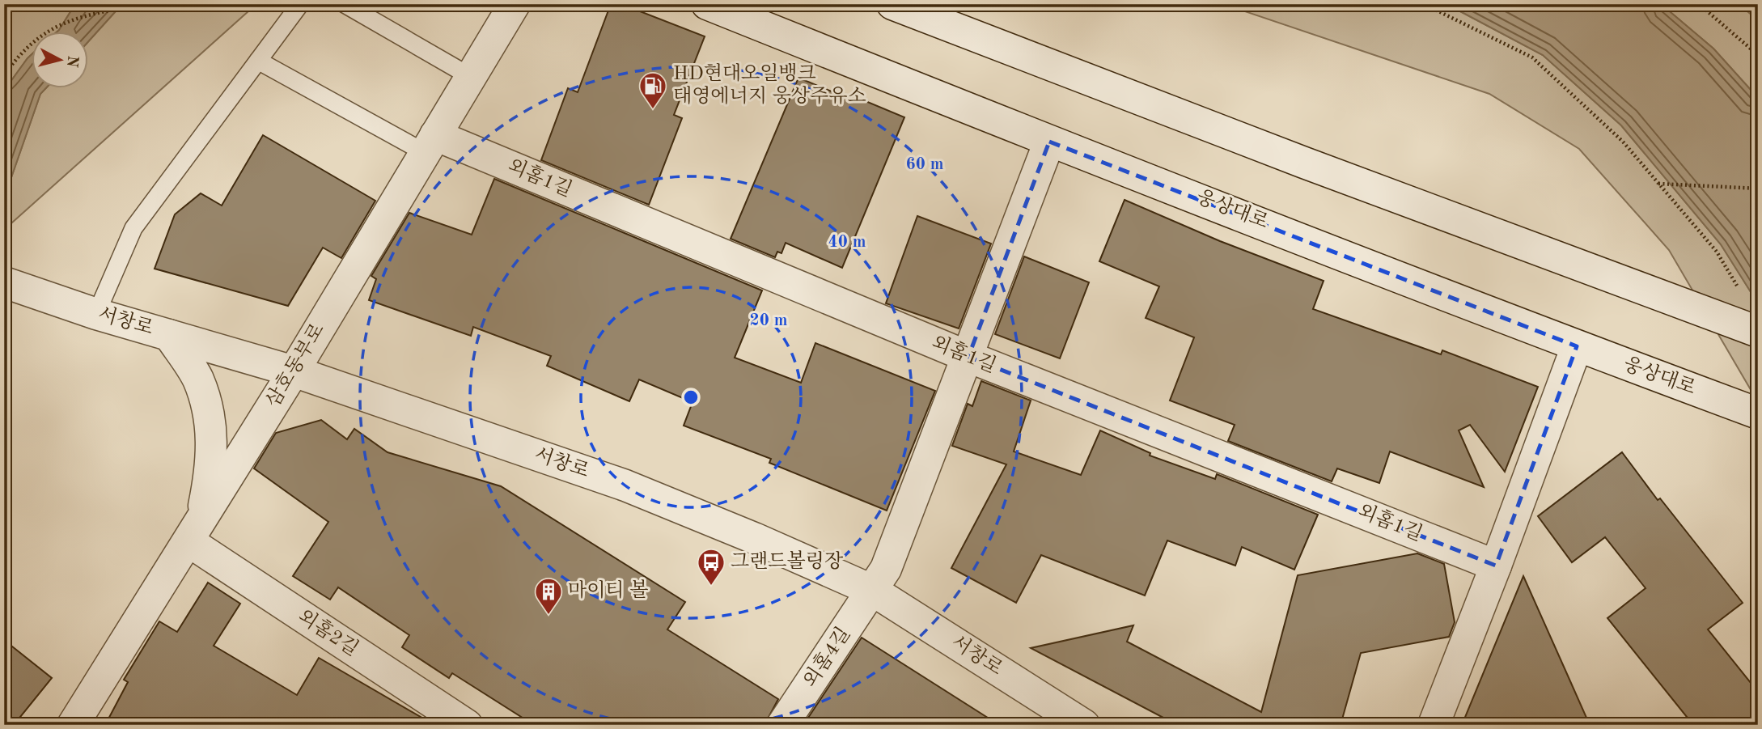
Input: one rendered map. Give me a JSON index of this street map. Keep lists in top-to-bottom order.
{
  "streets": {
    "street": [
      "외홈1길",
      "웅상대로",
      "서창로",
      "삼호동부로",
      "외홈2길",
      "외홈4길"
    ]
  },
  "crossings": [
    ["외홈1길", "삼호동부로"],
    ["외홈1길", "외홈4길"],
    ["웅상대로", "외홈4길"],
    ["서창로", "삼호동부로"],
    ["서창로", "외홈4길"],
    ["삼호동부로", "외홈2길"]
  ],
  "places": {
    "fuel station": ["HD현대오일뱅크 태영에너지 웅상주유소"],
    "bus stop": ["그랜드볼링장"],
    "building": ["마이티 볼"]
  },
  "north": "right",
  "rings": ["60 m", "40 m", "20 m"]
}
